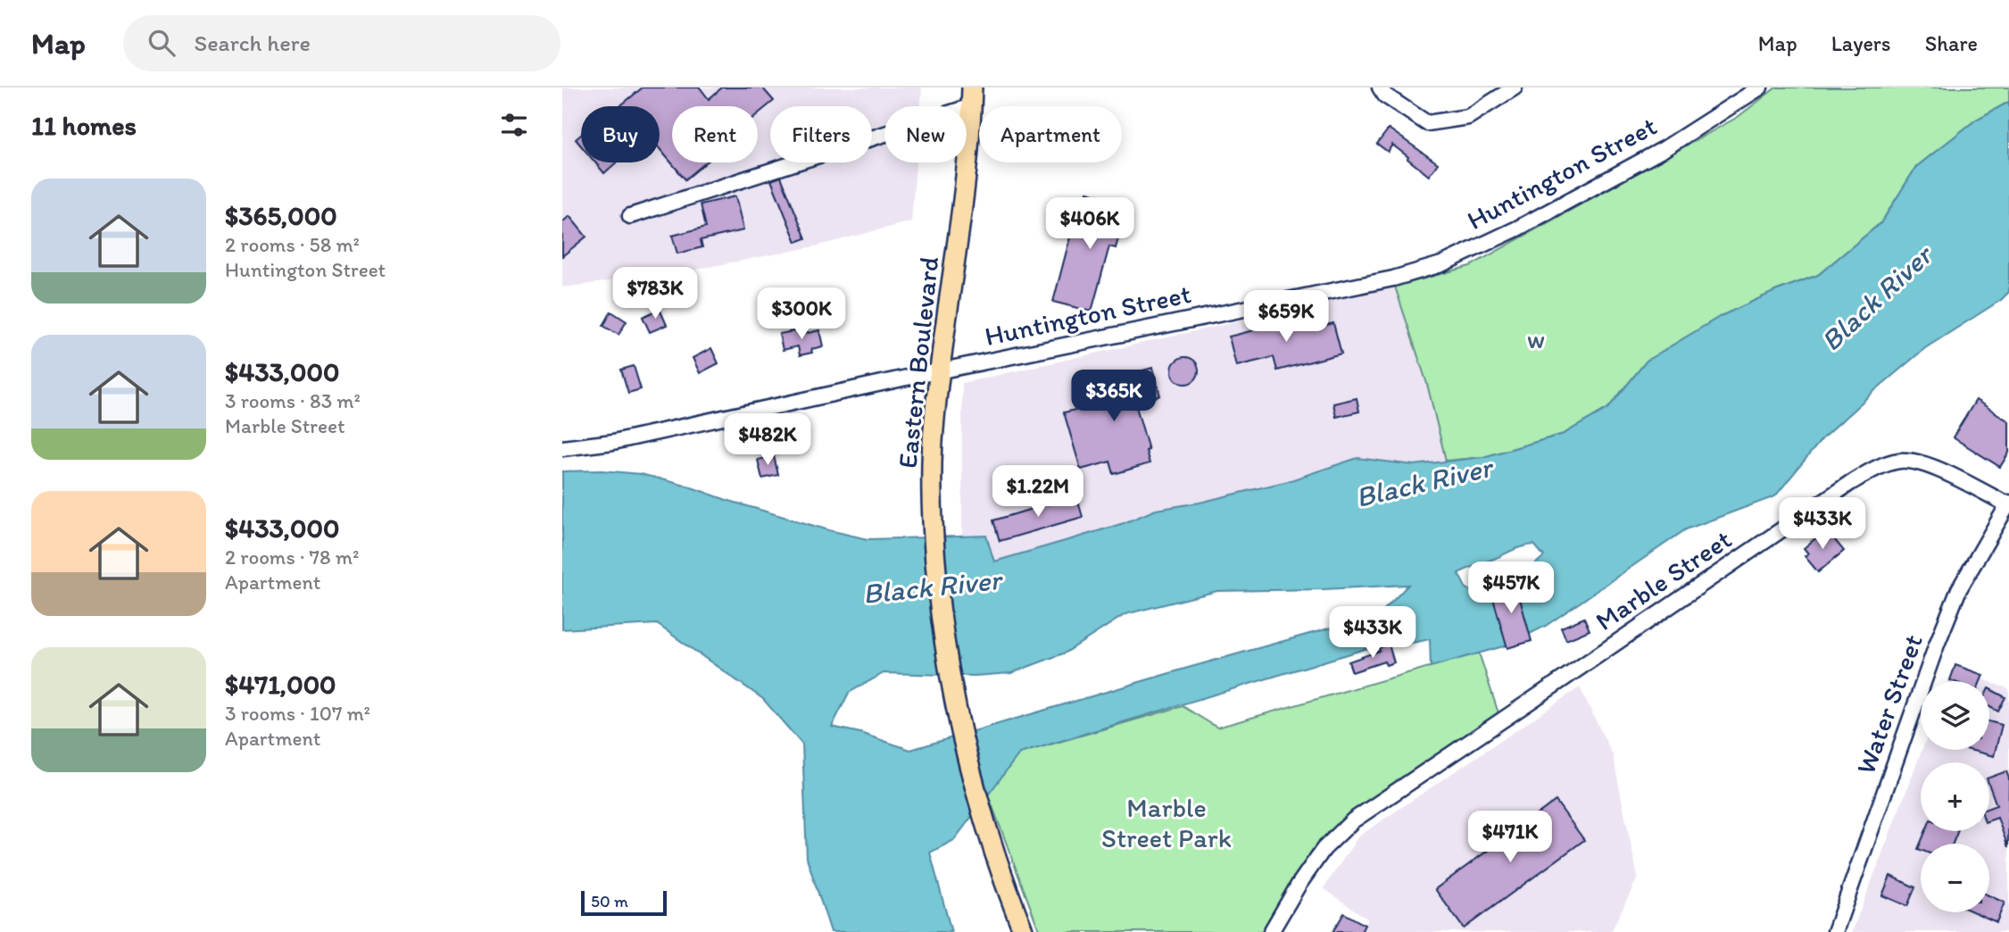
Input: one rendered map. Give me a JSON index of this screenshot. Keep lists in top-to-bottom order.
{
  "streets": {
    "main road": ["Eastern Boulevard"],
    "street": ["Huntington Street", "Marble Street", "Water Street"]
  },
  "crossings": [
    ["Huntington Street", "Eastern Boulevard"],
    ["Marble Street", "Water Street"]
  ],
  "water": ["Black River"],
  "parks": ["w", "Marble Street Park"],
  "scale_bar": "50 m",
  "page": {
    "header": "Map",
    "search": "Search here",
    "nav": ["Map", "Layers", "Share"],
    "heading": "11 homes",
    "chip": [
      "Buy",
      "Rent",
      "Filters",
      "New",
      "Apartment"
    ],
    "list": [
      {
        "name": "$365,000",
        "note": "2 rooms · 58 m² · Huntington Street"
      },
      {
        "name": "$433,000",
        "note": "3 rooms · 83 m² · Marble Street"
      },
      {
        "name": "$433,000",
        "note": "2 rooms · 78 m² · Apartment"
      },
      {
        "name": "$471,000",
        "note": "3 rooms · 107 m² · Apartment"
      }
    ],
    "price": [
      "$406K",
      "$783K",
      "$300K",
      "$659K",
      "$365K",
      "$482K",
      "$1.22M",
      "$433K",
      "$457K",
      "$433K",
      "$471K"
    ],
    "map_buttons": ["+", "−"],
    "scale": "50 m"
  }
}
